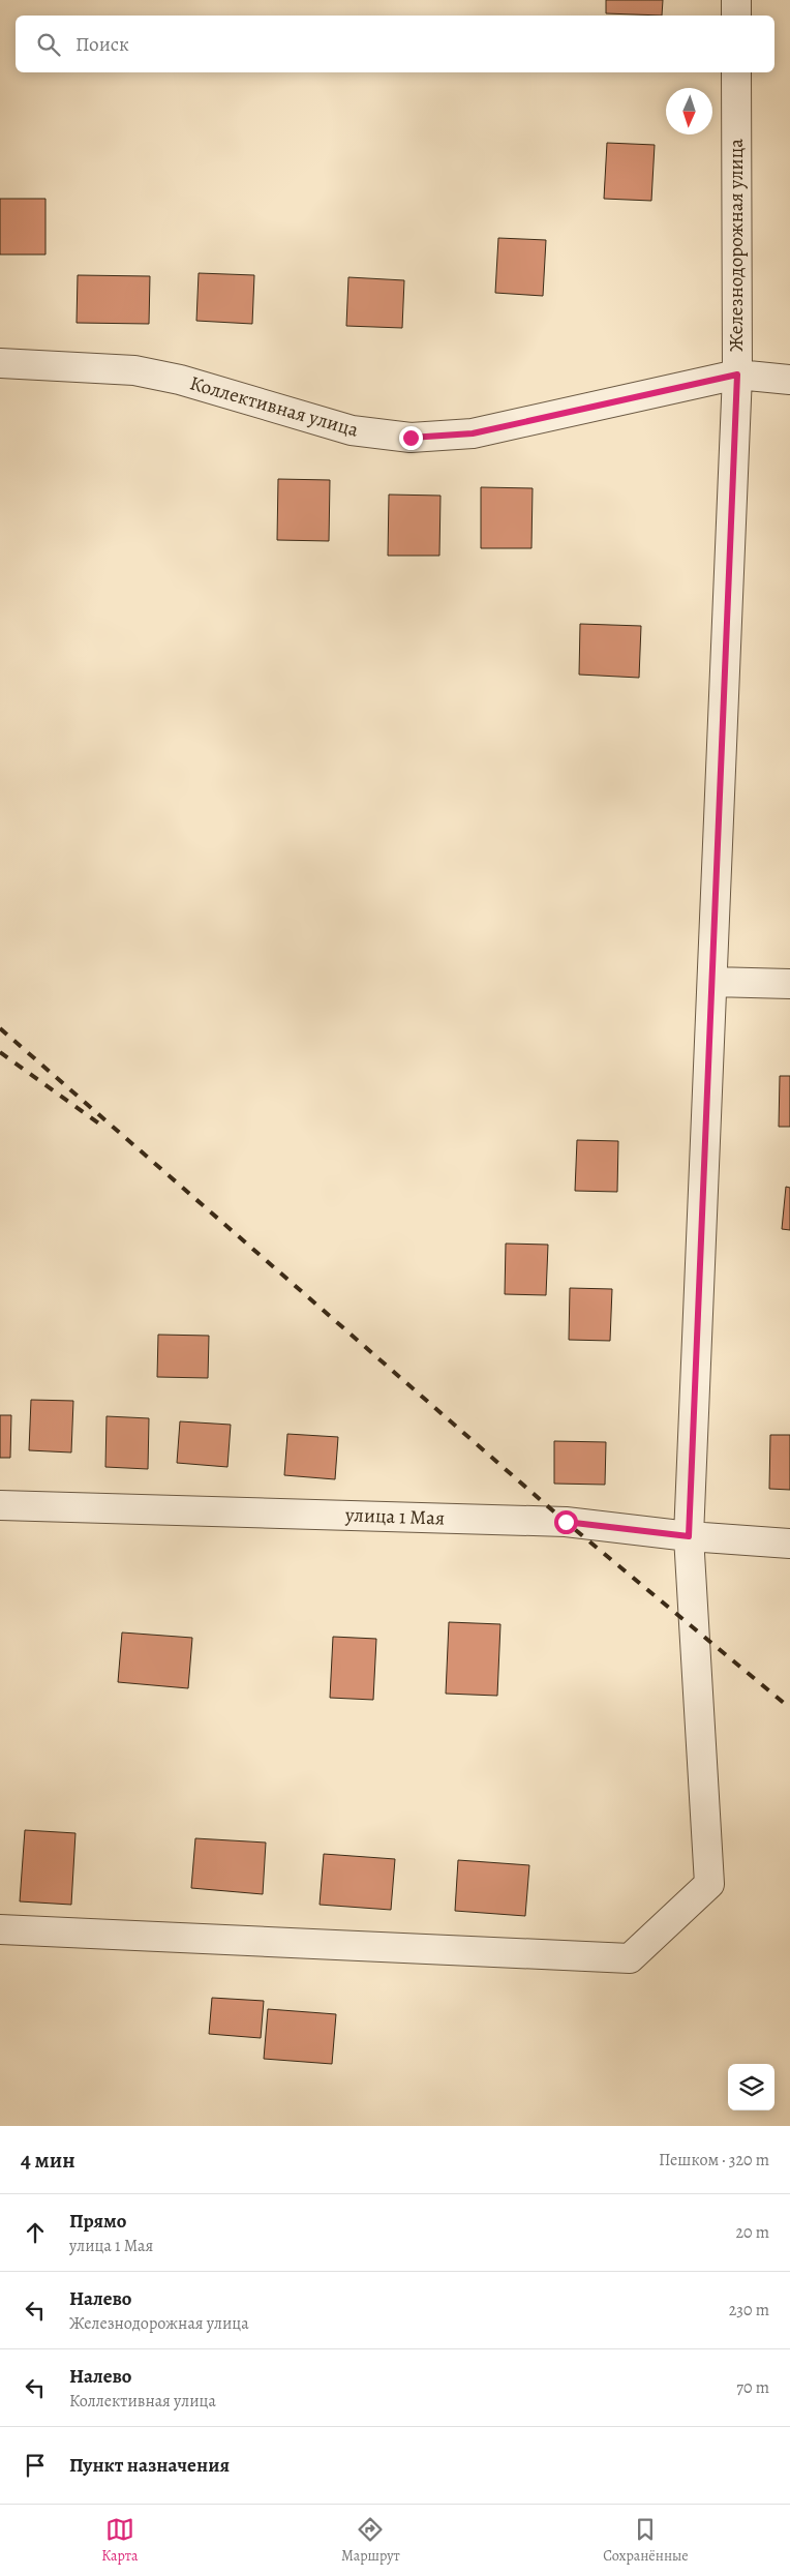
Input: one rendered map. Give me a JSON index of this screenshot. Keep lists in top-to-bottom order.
{
  "streets": {
    "street": ["Железнодорожная улица", "Коллективная улица", "улица 1 Мая"]
  },
  "crossings": [
    ["Железнодорожная улица", "Коллективная улица"],
    ["Железнодорожная улица", "улица 1 Мая"]
  ],
  "north": "bottom",
  "page": {
    "search": "Поиск",
    "heading": ["4 мин", "Пешком · 320 m"],
    "list": [
      ["Прямо", "улица 1 Мая", "20 m"],
      ["Налево", "Железнодорожная улица", "230 m"],
      ["Налево", "Коллективная улица", "70 m"],
      "Пункт назначения"
    ],
    "nav": ["Карта", "Маршрут", "Сохранённые"]
  }
}
